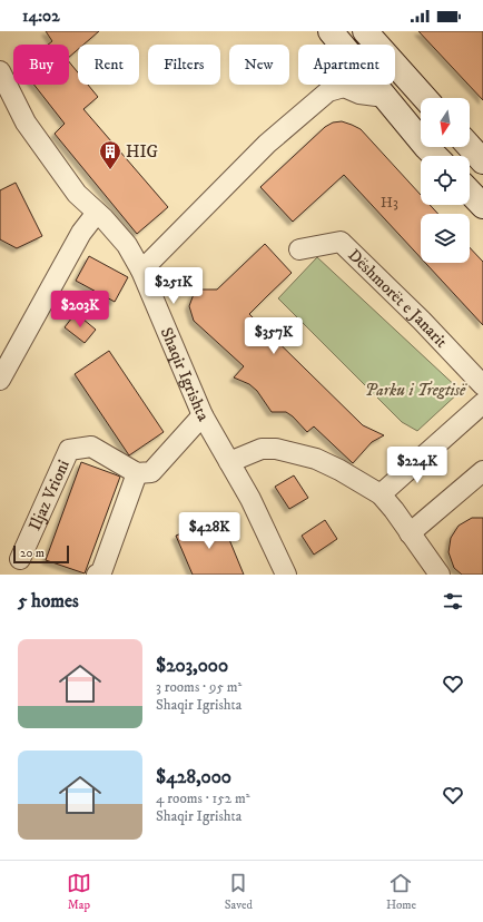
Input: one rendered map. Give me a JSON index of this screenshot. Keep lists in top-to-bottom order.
{
  "streets": {
    "street": ["Dëshmorët e Janarit", "Shaqir Igrishta", "Iljaz Vrioni"]
  },
  "parks": ["Parku i Tregtisë"],
  "places": {
    "building": ["HIG"]
  },
  "house_numbers": ["H3"],
  "scale_bar": "20 m",
  "north": "bottom",
  "page": {
    "status": "14:02",
    "chip": [
      "Buy",
      "Rent",
      "Filters",
      "New",
      "Apartment"
    ],
    "price": [
      "$251K",
      "$203K",
      "$357K",
      "$224K",
      "$428K"
    ],
    "scale": "20 m",
    "heading": "5 homes",
    "list": [
      {
        "name": "$203,000",
        "note": "3 rooms · 95 m² · Shaqir Igrishta"
      },
      {
        "name": "$428,000",
        "note": "4 rooms · 152 m² · Shaqir Igrishta"
      }
    ],
    "tabs": ["Map", "Saved", "Home"]
  }
}
